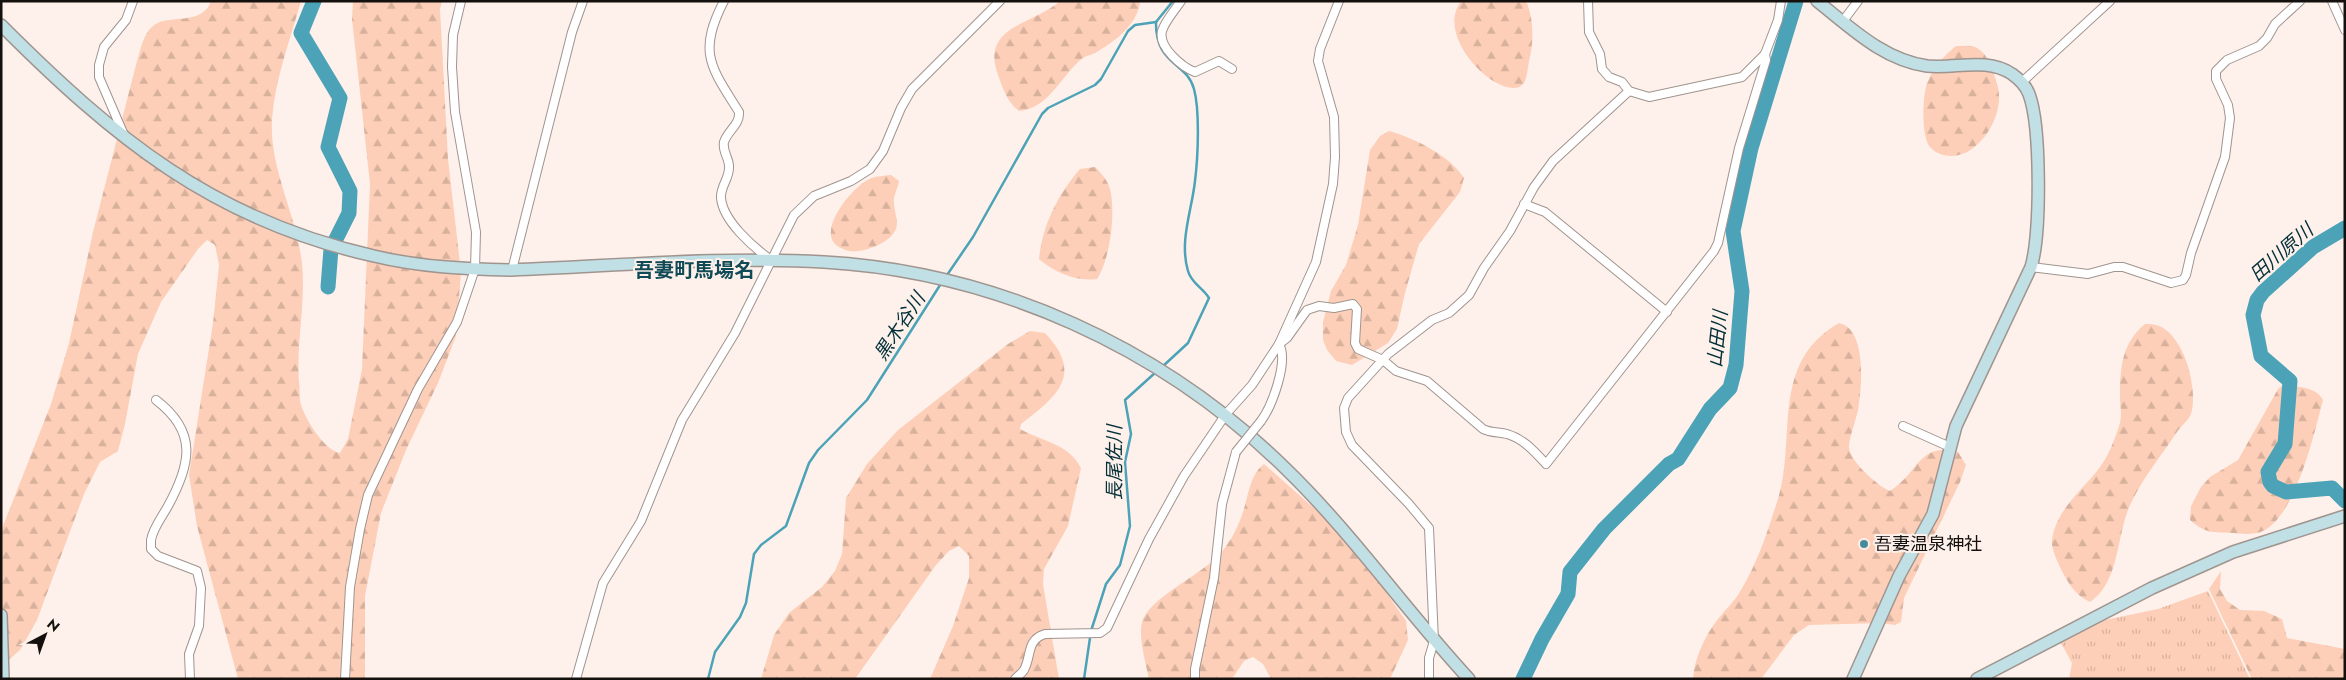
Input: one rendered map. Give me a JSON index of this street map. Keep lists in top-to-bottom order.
{
  "districts": ["吾妻町馬場名"],
  "water": [
    "田川原川",
    "黒木谷川",
    "山田川",
    "長尾佐川"
  ],
  "places": ["吾妻温泉神社"],
  "north": "top right"
}
